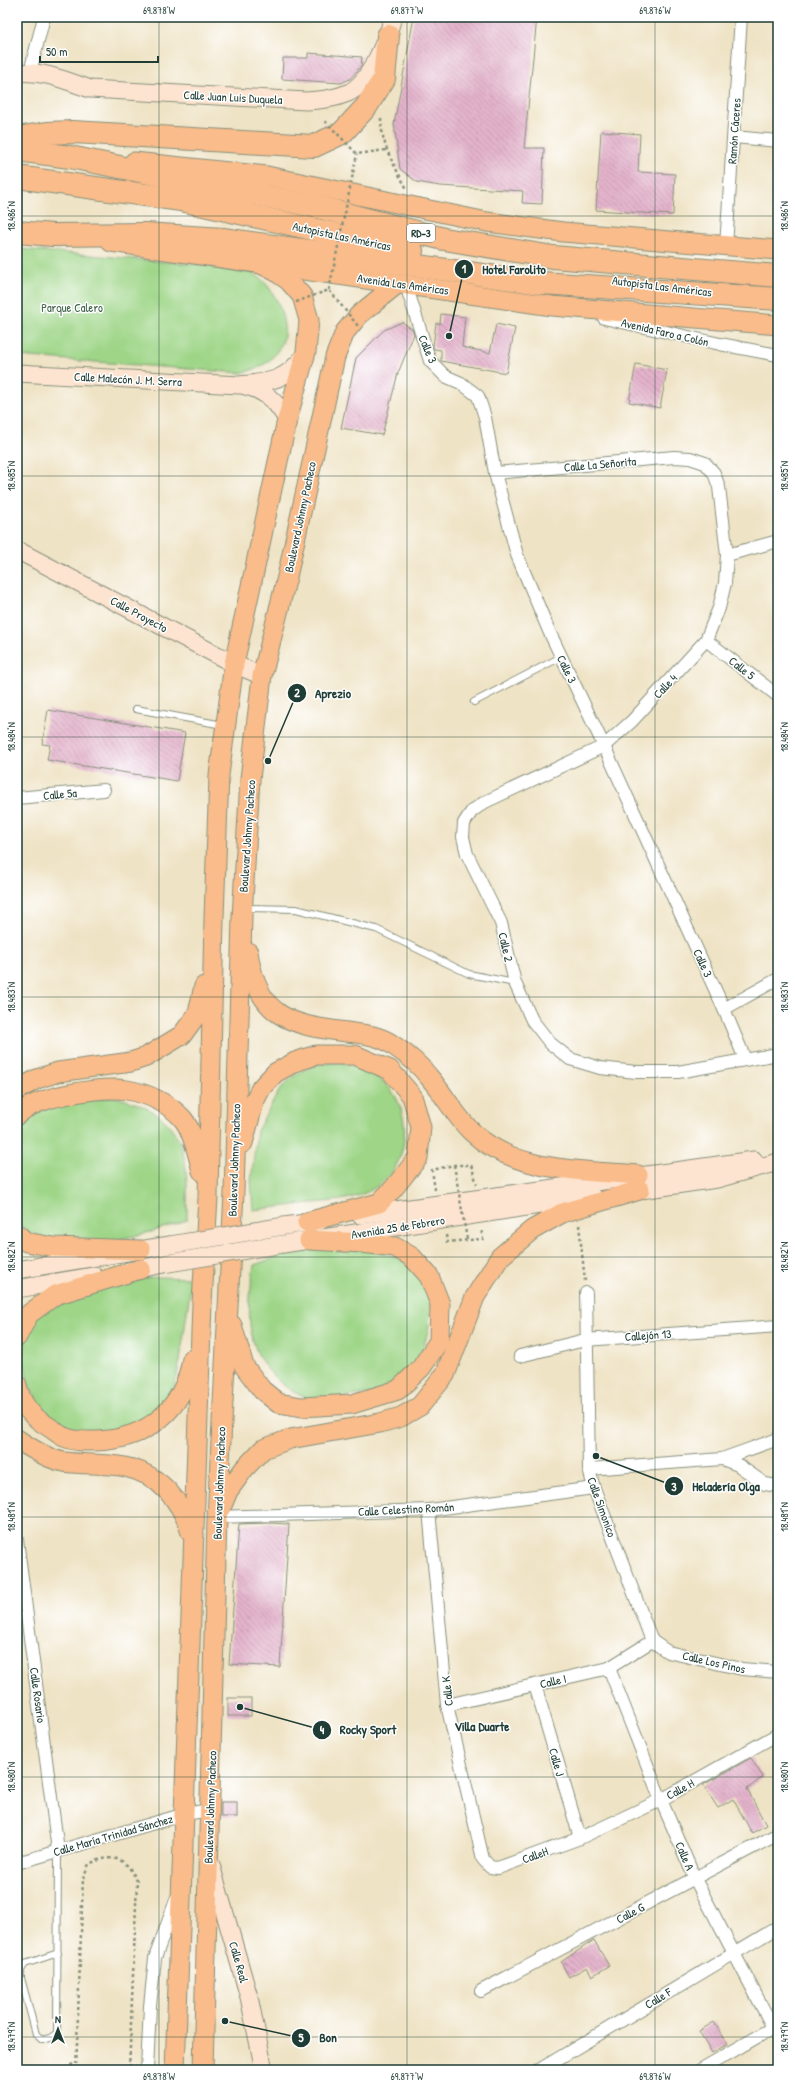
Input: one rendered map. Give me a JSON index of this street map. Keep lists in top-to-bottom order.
{
  "streets": {
    "highway": ["RD-3", "Autopista Las Américas"],
    "main road": [
      "Calle Juan Luis Duquela",
      "Avenida Las Américas",
      "Calle Malecón J. M. Serra",
      "Boulevard Johnny Pacheco",
      "Calle Proyecto",
      "Avenida 25 de Febrero",
      "Calle Real"
    ],
    "street": [
      "Ramón Cáceres",
      "Avenida Faro a Colón",
      "Calle 3",
      "Calle La Señorita",
      "Calle 5",
      "Calle 4",
      "Calle 5a",
      "Calle 2",
      "Callejón 13",
      "Calle Simonico",
      "Calle Celestino Román",
      "Calle Los Pinos",
      "Calle I",
      "Calle K",
      "Calle Rosario",
      "Calle J",
      "Calle H",
      "Calle María Trinidad Sánchez",
      "CalleH",
      "Calle A",
      "Calle G",
      "Calle F"
    ]
  },
  "crossings": [
    ["RD-3", "Autopista Las Américas"],
    ["RD-3", "Avenida Las Américas"],
    ["Autopista Las Américas", "Avenida Las Américas"],
    ["Avenida Las Américas", "Avenida Faro a Colón"],
    ["Avenida Las Américas", "Calle 3"],
    ["Avenida Las Américas", "Boulevard Johnny Pacheco"],
    ["Calle 3", "Calle La Señorita"],
    ["Calle 3", "Boulevard Johnny Pacheco"],
    ["Calle 3", "Calle 4"],
    ["Calle 3", "Calle 2"],
    ["Calle Malecón J. M. Serra", "Boulevard Johnny Pacheco"],
    ["Calle La Señorita", "Calle 4"],
    ["Boulevard Johnny Pacheco", "Calle Proyecto"],
    ["Boulevard Johnny Pacheco", "Calle Celestino Román"],
    ["Boulevard Johnny Pacheco", "Calle María Trinidad Sánchez"],
    ["Boulevard Johnny Pacheco", "Calle Real"],
    ["Calle 5", "Calle 4"],
    ["Calle 4", "Calle 2"],
    ["Callejón 13", "Calle Simonico"],
    ["Calle Simonico", "Calle Celestino Román"],
    ["Calle Simonico", "Calle Los Pinos"],
    ["Calle Simonico", "Calle I"],
    ["Calle Celestino Román", "Calle K"],
    ["Calle Los Pinos", "Calle I"],
    ["Calle I", "Calle K"],
    ["Calle I", "Calle J"],
    ["Calle I", "Calle A"],
    ["Calle K", "CalleH"],
    ["Calle Rosario", "Calle María Trinidad Sánchez"],
    ["Calle J", "Calle H"],
    ["Calle J", "CalleH"],
    ["Calle H", "CalleH"],
    ["Calle H", "Calle A"],
    ["Calle A", "Calle G"],
    ["Calle A", "Calle F"]
  ],
  "districts": ["Villa Duarte"],
  "parks": ["Parque Calero"],
  "places": [
    "Hotel Farolito",
    "Aprezio",
    "Heladería Olga",
    "Rocky Sport",
    "Bon"
  ],
  "scale_bar": "50 m",
  "north": "top",
  "coordinates": [
    "69.878°W",
    "69.877°W",
    "69.876°W",
    "18.486°N",
    "18.485°N",
    "18.484°N",
    "18.483°N",
    "18.482°N",
    "18.481°N",
    "18.480°N",
    "18.479°N"
  ]
}
